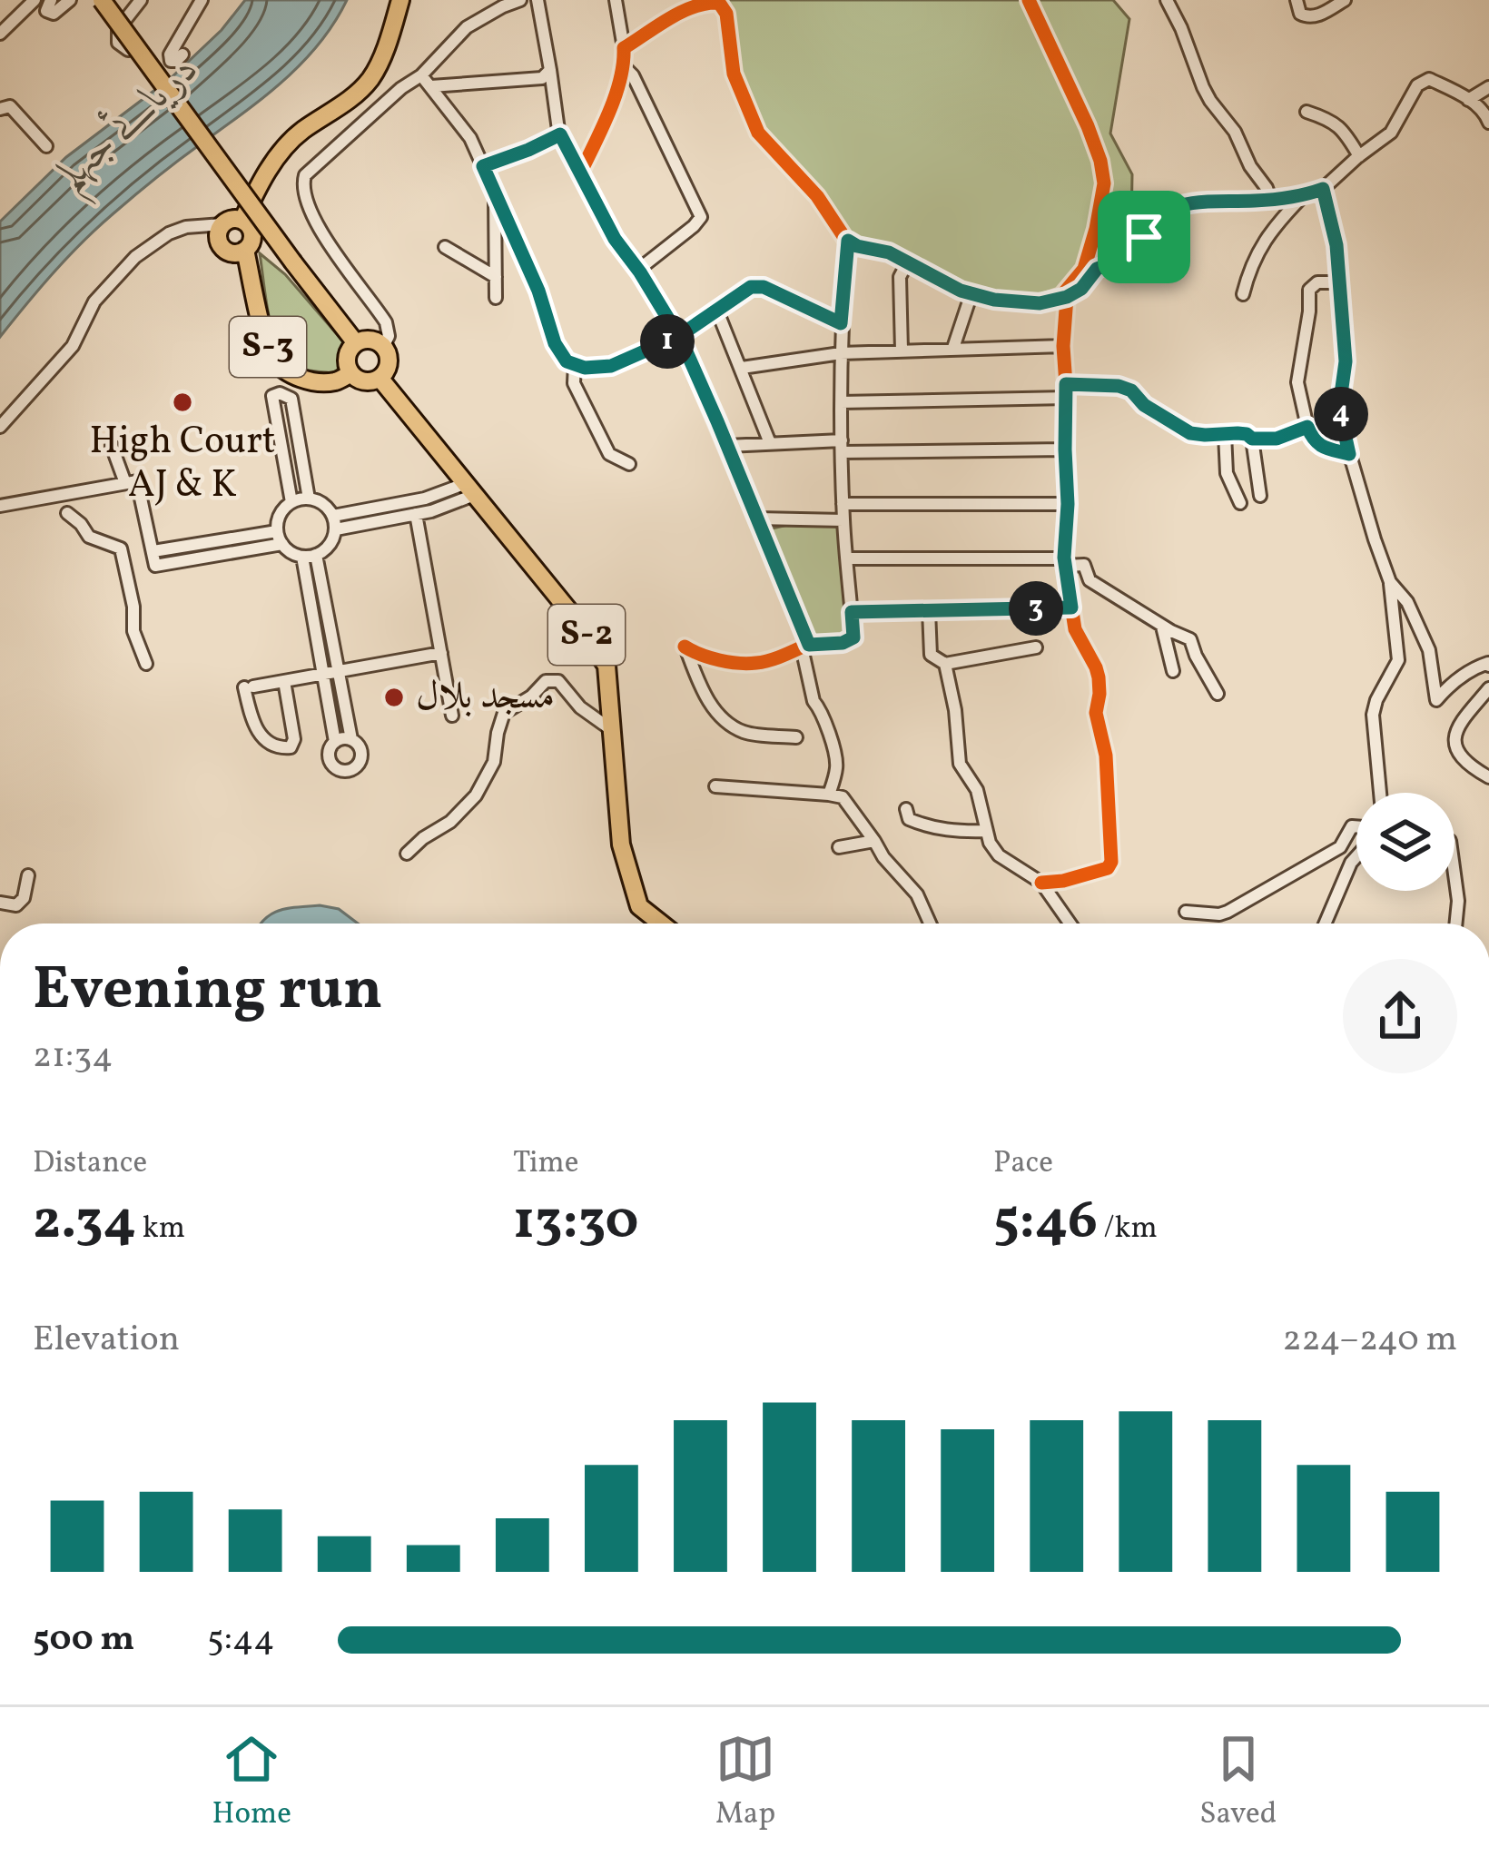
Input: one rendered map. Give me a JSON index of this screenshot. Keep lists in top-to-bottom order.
{
  "streets": {
    "highway": ["S-3", "S-2"]
  },
  "crossings": [
    ["S-3", "S-2"]
  ],
  "water": ["دریائے جہلم"],
  "places": ["High Court AJ & K", "مسجد بلال"],
  "page": {
    "pins": ["1", "4", "3"],
    "heading": ["Evening run", "21:34"],
    "stats": [
      ["Distance", "2.34 km"],
      ["Time", "13:30"],
      ["Pace", "5:46 /km"]
    ],
    "chart": ["Elevation", "224–240 m"],
    "list": [
      {
        "name": "500 m",
        "note": "5:44"
      }
    ],
    "tabs": ["Home", "Map", "Saved"]
  }
}
